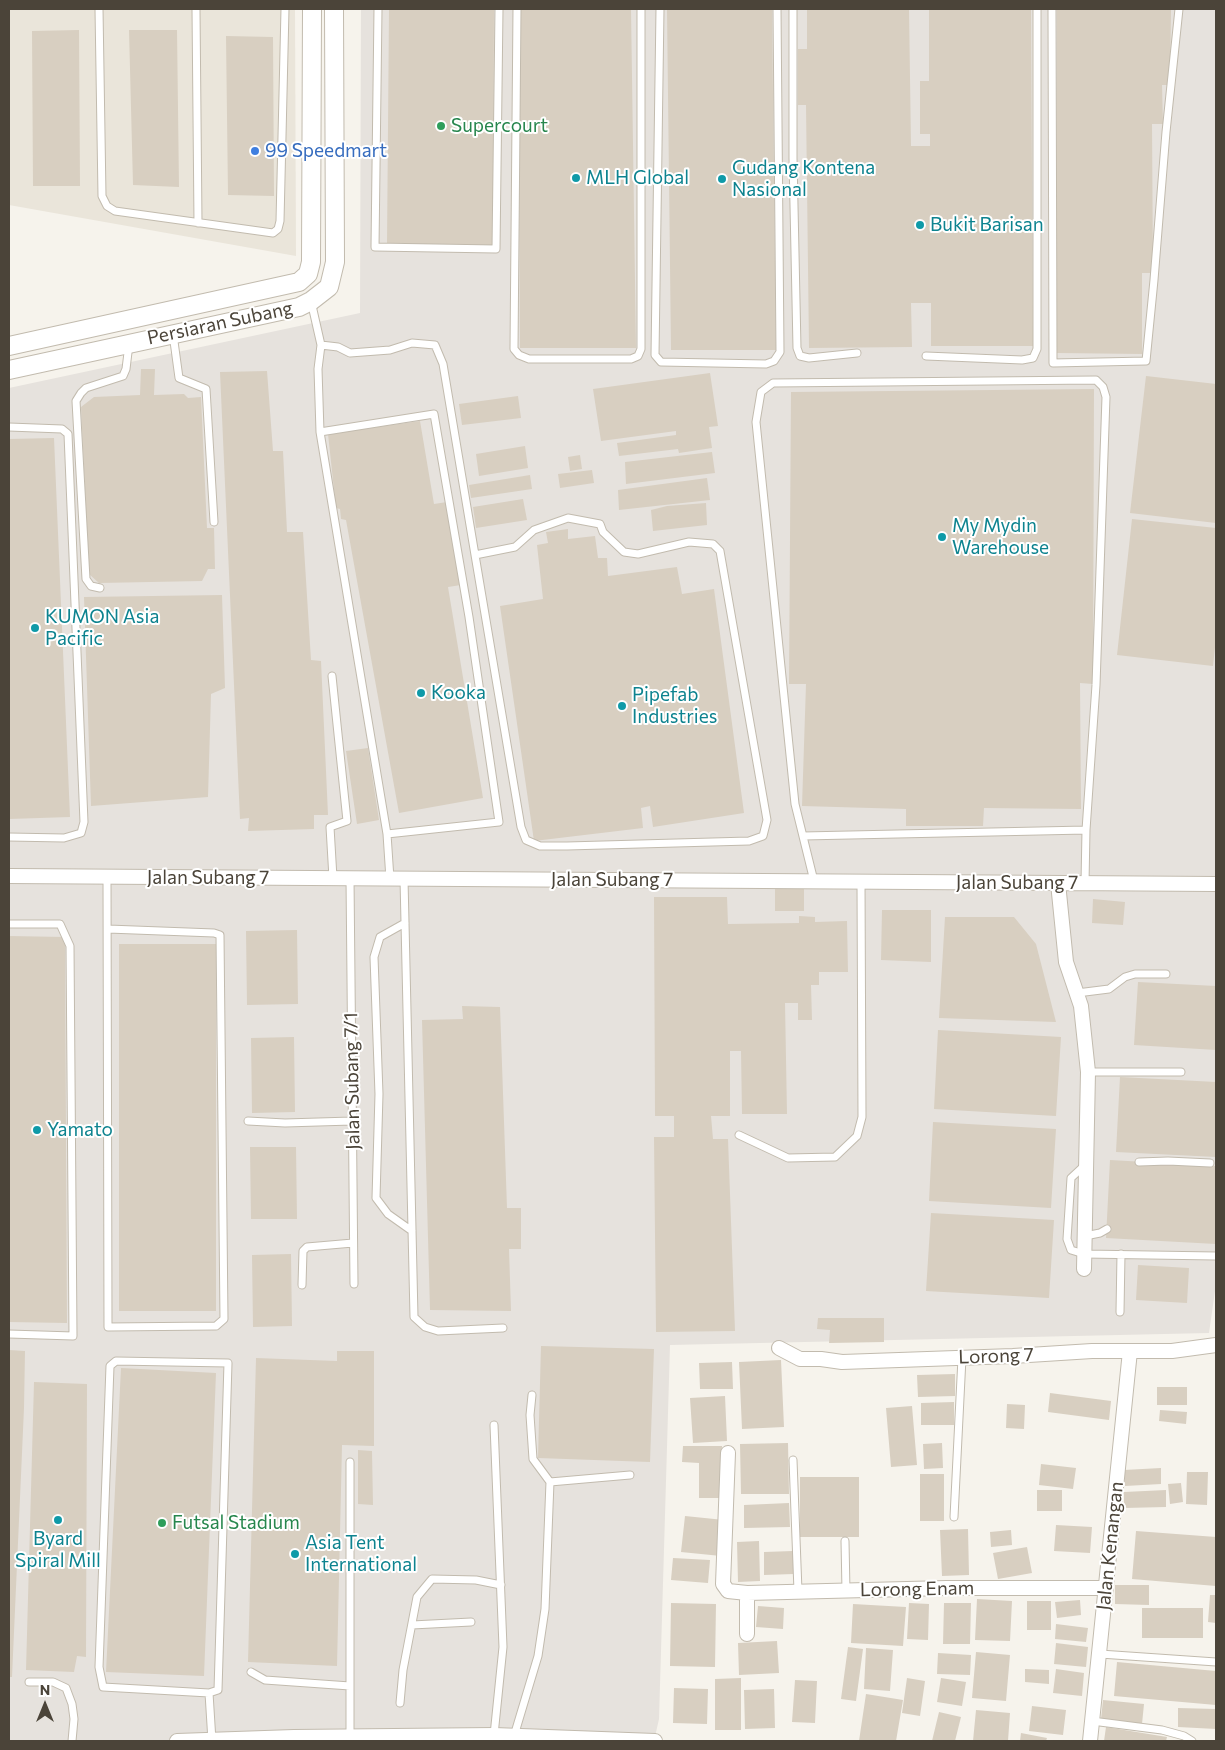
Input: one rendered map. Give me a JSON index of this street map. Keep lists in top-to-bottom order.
{
  "streets": {
    "street": [
      "Persiaran Subang",
      "Jalan Subang 7",
      "Lorong 7",
      "Jalan Kenangan",
      "Lorong Enam"
    ],
    "lane": ["Jalan Subang 7/1"]
  },
  "crossings": [
    ["Jalan Subang 7", "Jalan Subang 7/1"],
    ["Lorong 7", "Jalan Kenangan"],
    ["Jalan Kenangan", "Lorong Enam"]
  ],
  "places": [
    "Supercourt",
    "99 Speedmart",
    "MLH Global",
    "Gudang Kontena Nasional",
    "Bukit Barisan",
    "My Mydin Warehouse",
    "KUMON Asia Pacific",
    "Kooka",
    "Pipefab Industries",
    "Yamato",
    "Byard Spiral Mill",
    "Futsal Stadium",
    "Asia Tent International"
  ],
  "north": "top"
}
